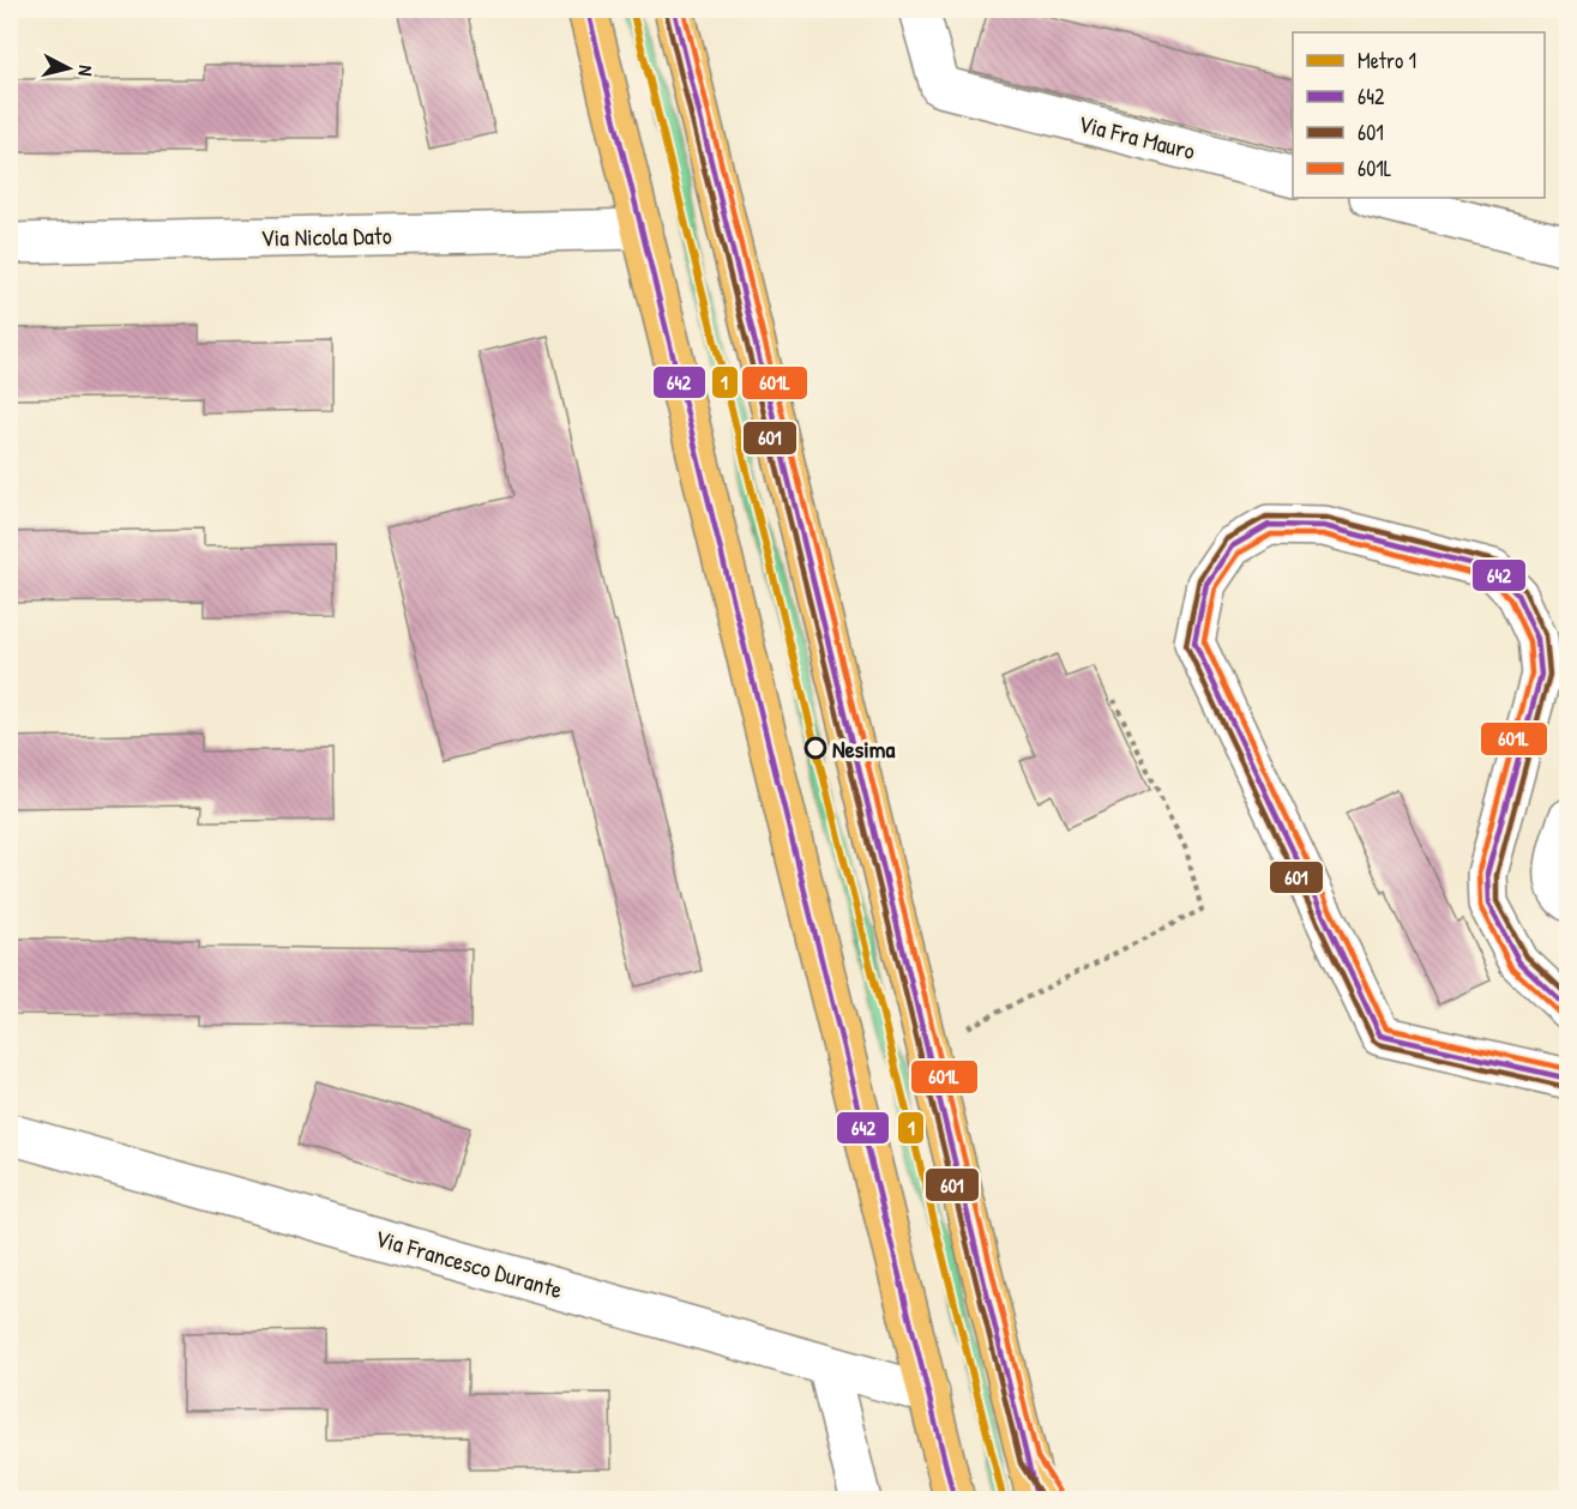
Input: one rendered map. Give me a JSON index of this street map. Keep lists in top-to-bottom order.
{
  "streets": {
    "street": ["Via Fra Mauro", "Via Nicola Dato", "Via Francesco Durante"]
  },
  "places": ["Nesima"],
  "lines": [
    "metro line 1",
    "transit line 642",
    "transit line 601L",
    "transit line 601"
  ],
  "legend": [
    "Metro 1",
    "642",
    "601",
    "601L"
  ],
  "north": "right"
}
